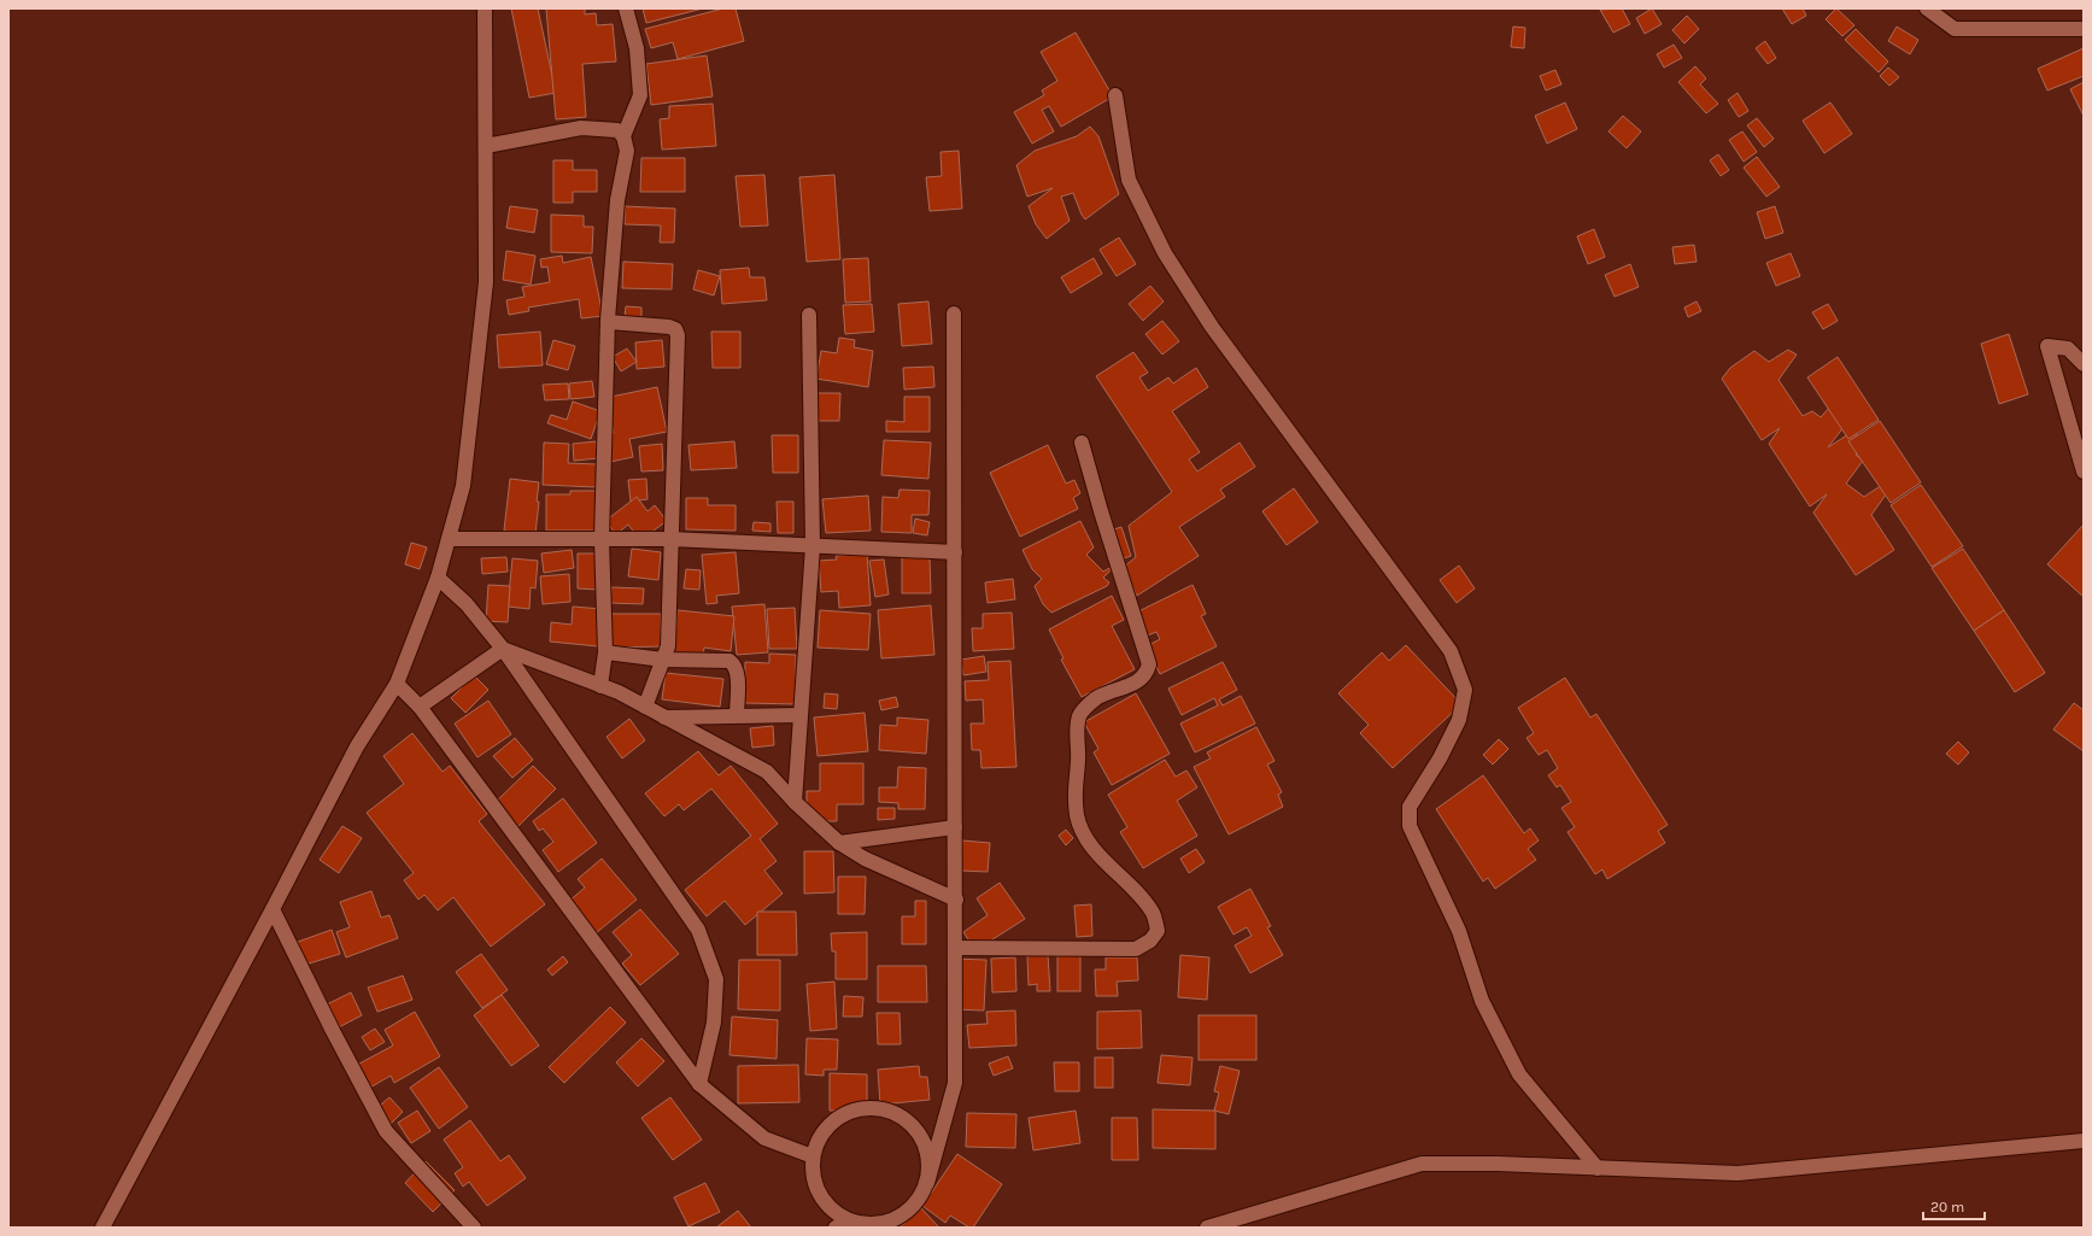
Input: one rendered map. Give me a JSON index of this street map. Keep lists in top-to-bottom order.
{
  "scale_bar": "20 m"
}
